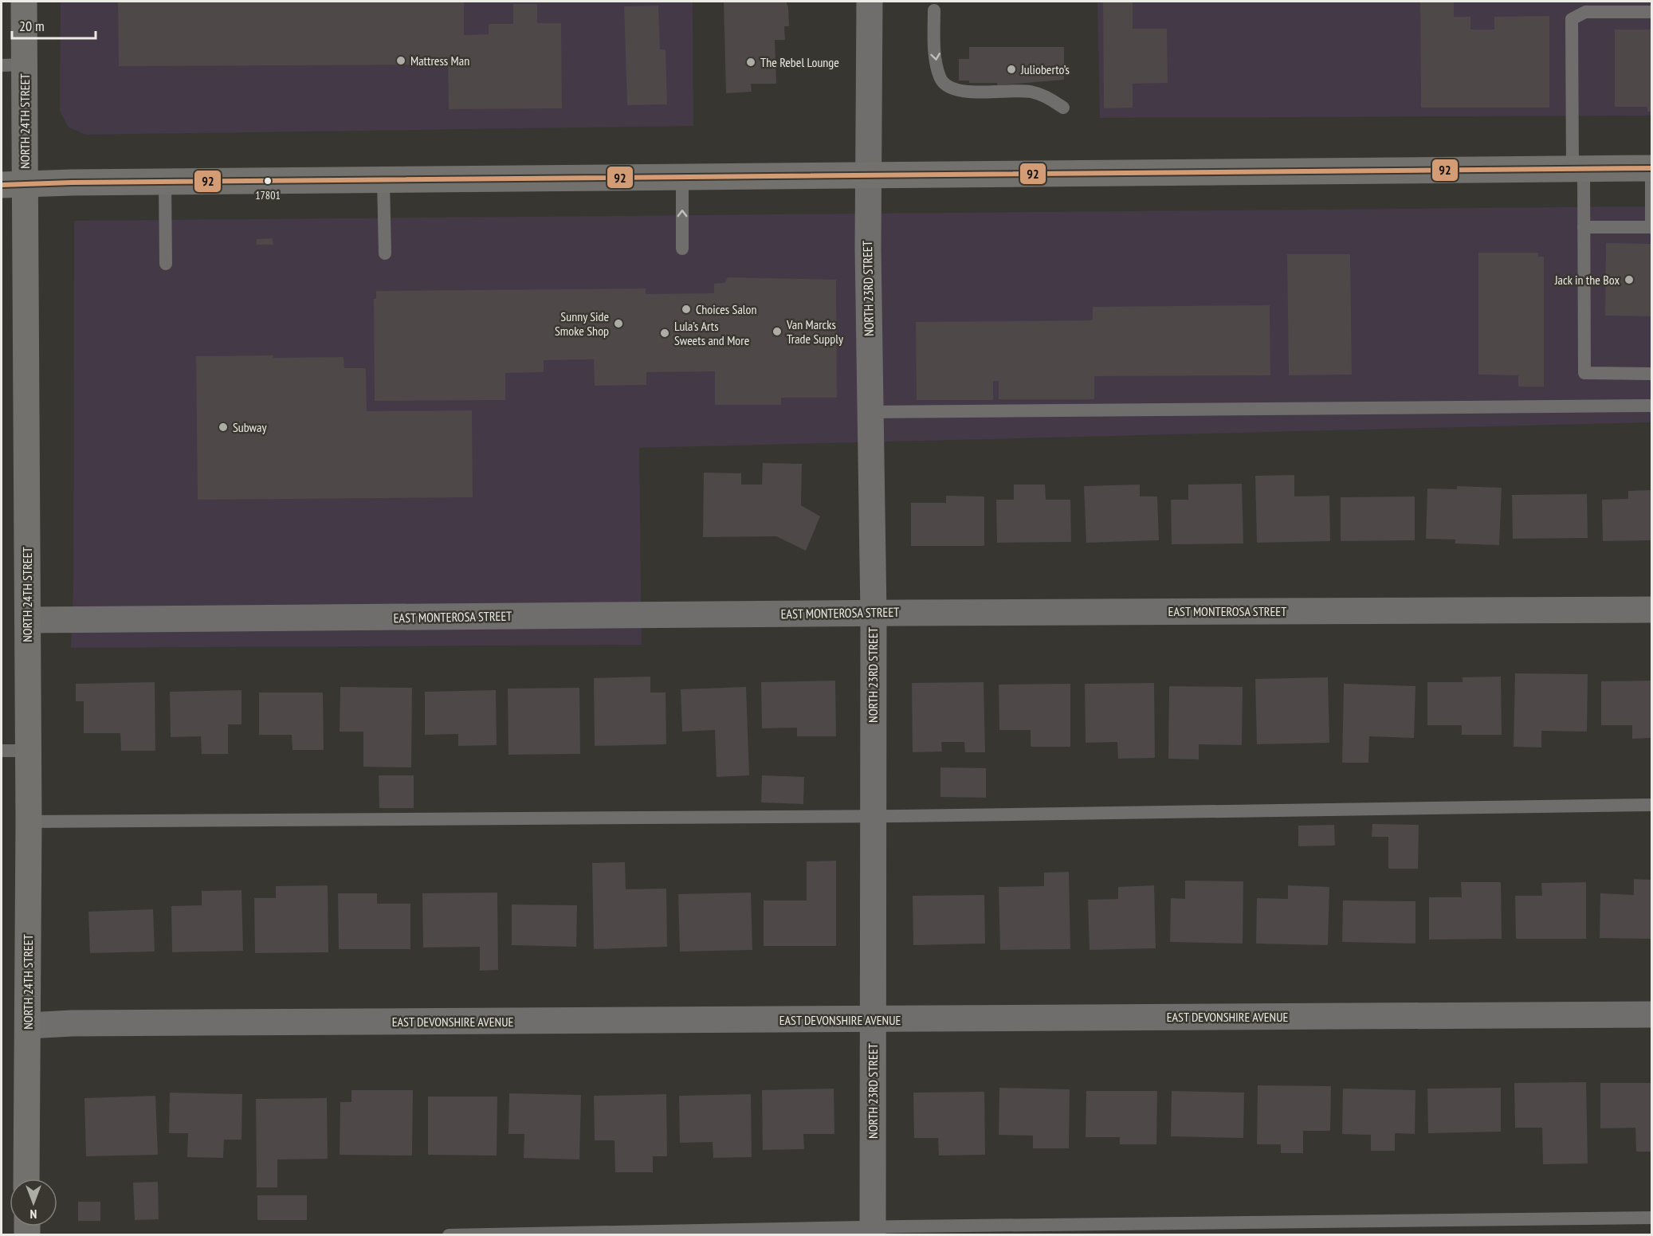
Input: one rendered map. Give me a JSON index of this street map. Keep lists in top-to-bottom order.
{
  "streets": {
    "main road": ["NORTH 24TH STREET"],
    "street": ["NORTH 23RD STREET", "EAST MONTEROSA STREET", "EAST DEVONSHIRE AVENUE"]
  },
  "crossings": [
    ["NORTH 24TH STREET", "EAST MONTEROSA STREET"],
    ["NORTH 24TH STREET", "EAST DEVONSHIRE AVENUE"],
    ["NORTH 23RD STREET", "EAST MONTEROSA STREET"],
    ["NORTH 23RD STREET", "EAST DEVONSHIRE AVENUE"]
  ],
  "places": [
    "Mattress Man",
    "The Rebel Lounge",
    "Julioberto’s",
    "17801",
    "Jack in the Box",
    "Choices Salon",
    "Sunny Side Smoke Shop",
    "Van Marcks Trade Supply",
    "Lula’s Arts Sweets and More",
    "Subway"
  ],
  "lines": ["transit line 92"],
  "scale_bar": "20 m",
  "north": "bottom"
}
